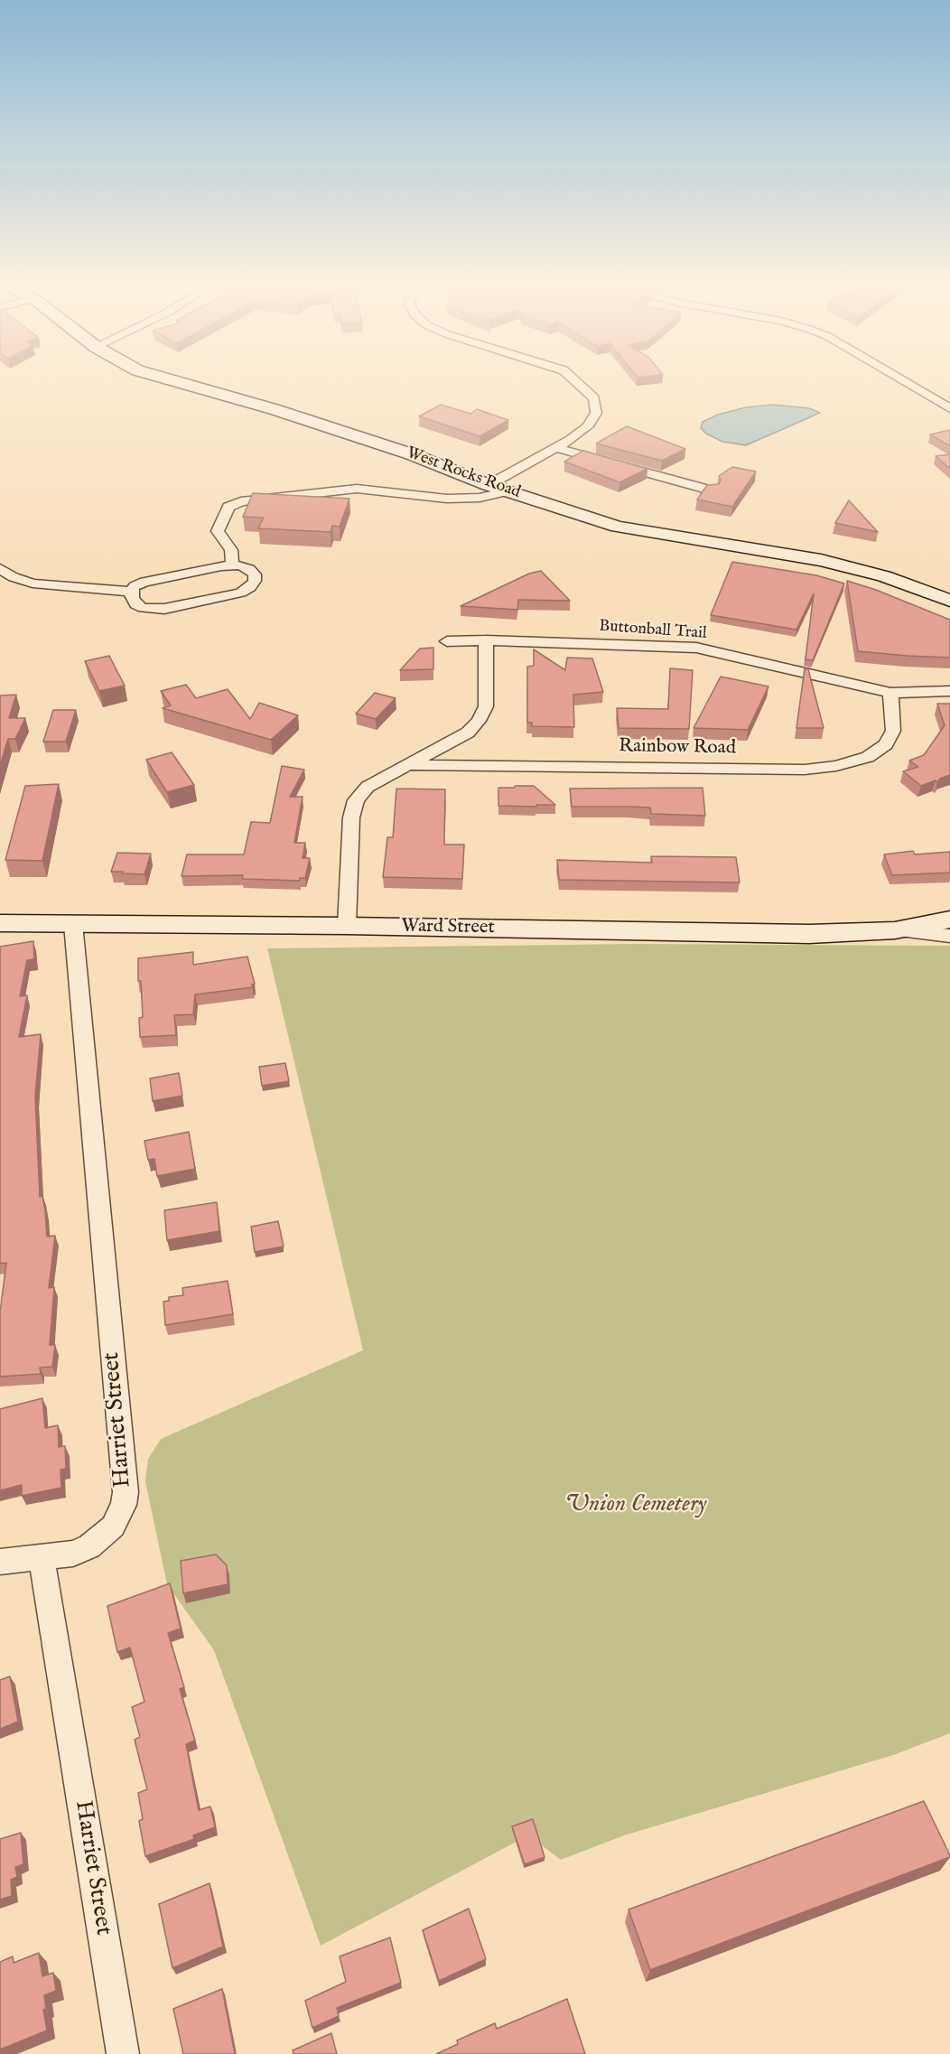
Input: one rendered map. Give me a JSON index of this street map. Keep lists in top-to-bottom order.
{
  "streets": {
    "main road": ["West Rocks Road", "Ward Street"],
    "street": ["Buttonball Trail", "Rainbow Road", "Harriet Street"]
  },
  "crossings": [
    ["Buttonball Trail", "Rainbow Road"],
    ["Ward Street", "Harriet Street"]
  ],
  "parks": ["Union Cemetery"]
}
